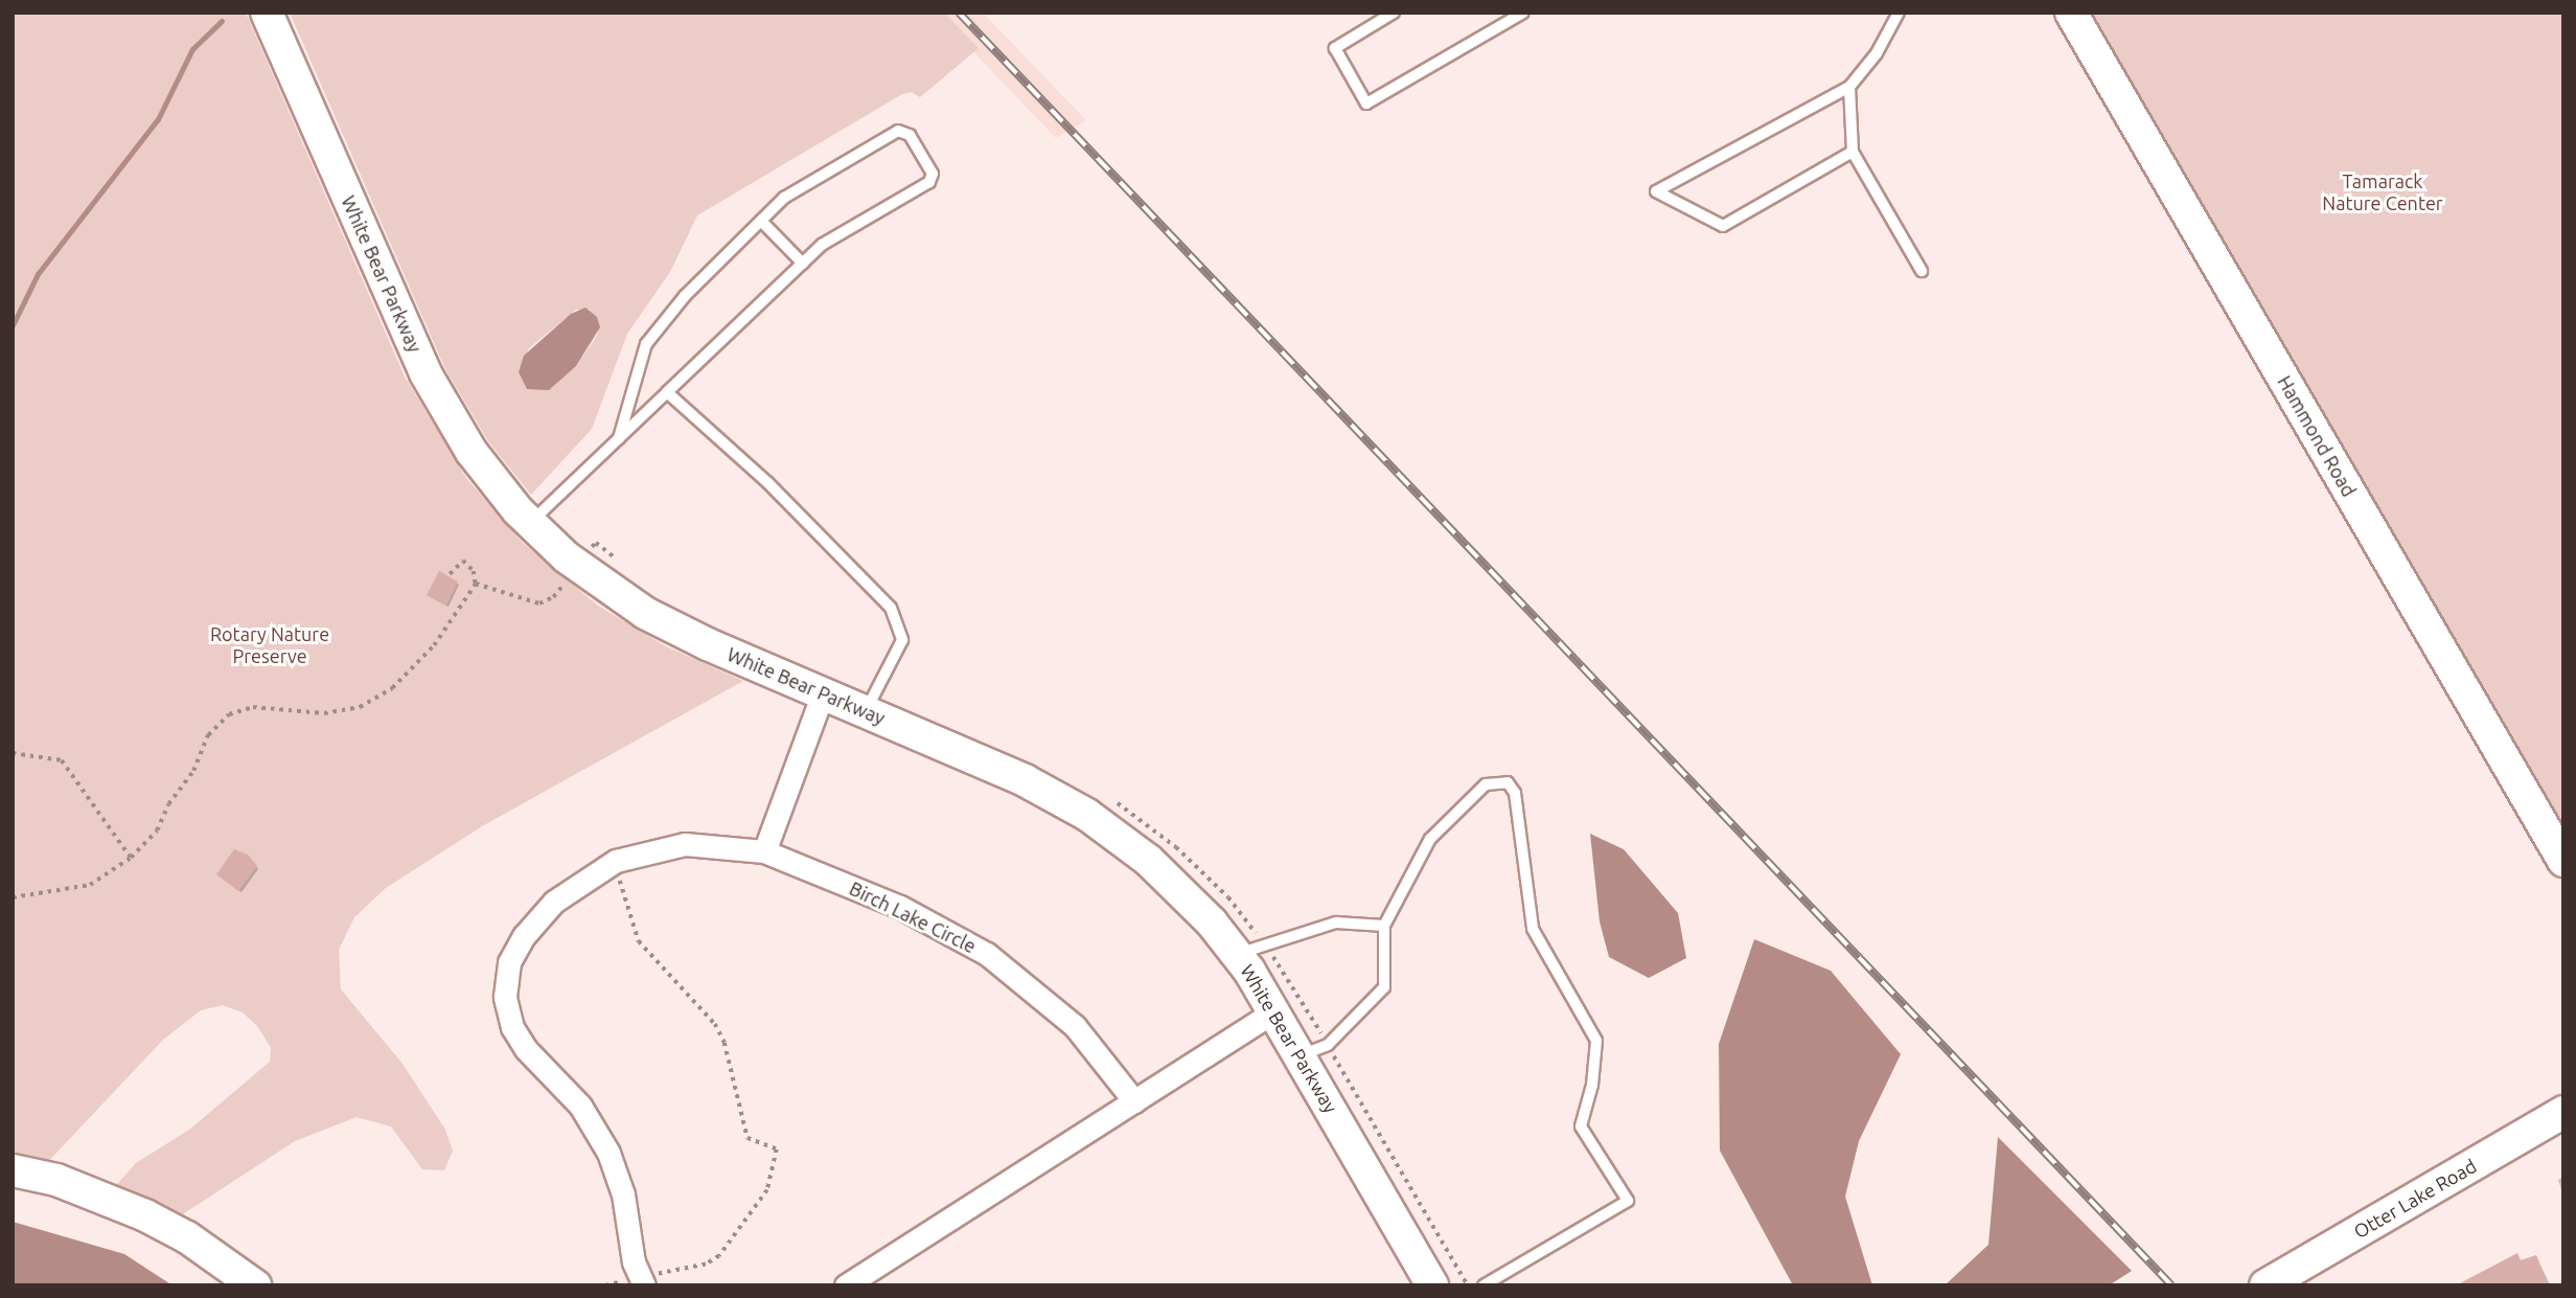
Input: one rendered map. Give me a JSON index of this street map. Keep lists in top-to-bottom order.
{
  "streets": {
    "street": [
      "White Bear Parkway",
      "Hammond Road",
      "Birch Lake Circle",
      "Otter Lake Road"
    ]
  },
  "parks": ["Tamarack Nature Center", "Rotary Nature Preserve"]
}
